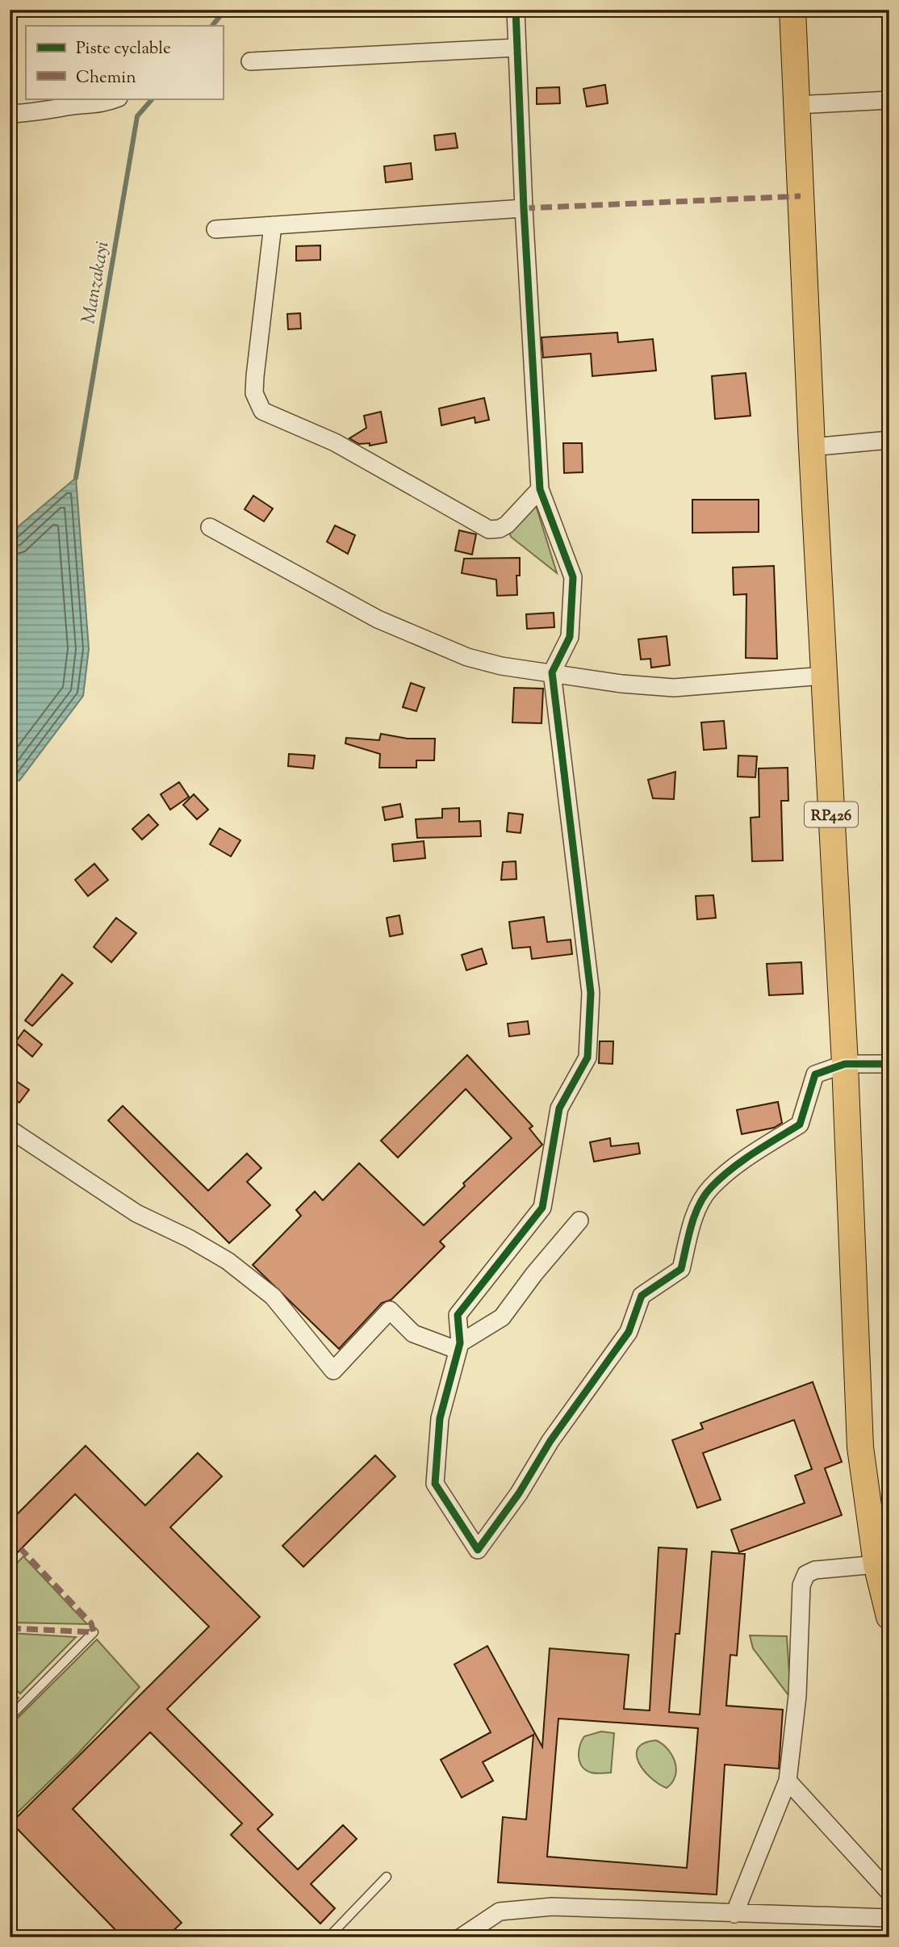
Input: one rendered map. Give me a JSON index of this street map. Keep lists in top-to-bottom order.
{
  "streets": {
    "main road": ["RP426"]
  },
  "water": ["Manzakayi"],
  "legend": ["Piste cyclable", "Chemin"]
}
